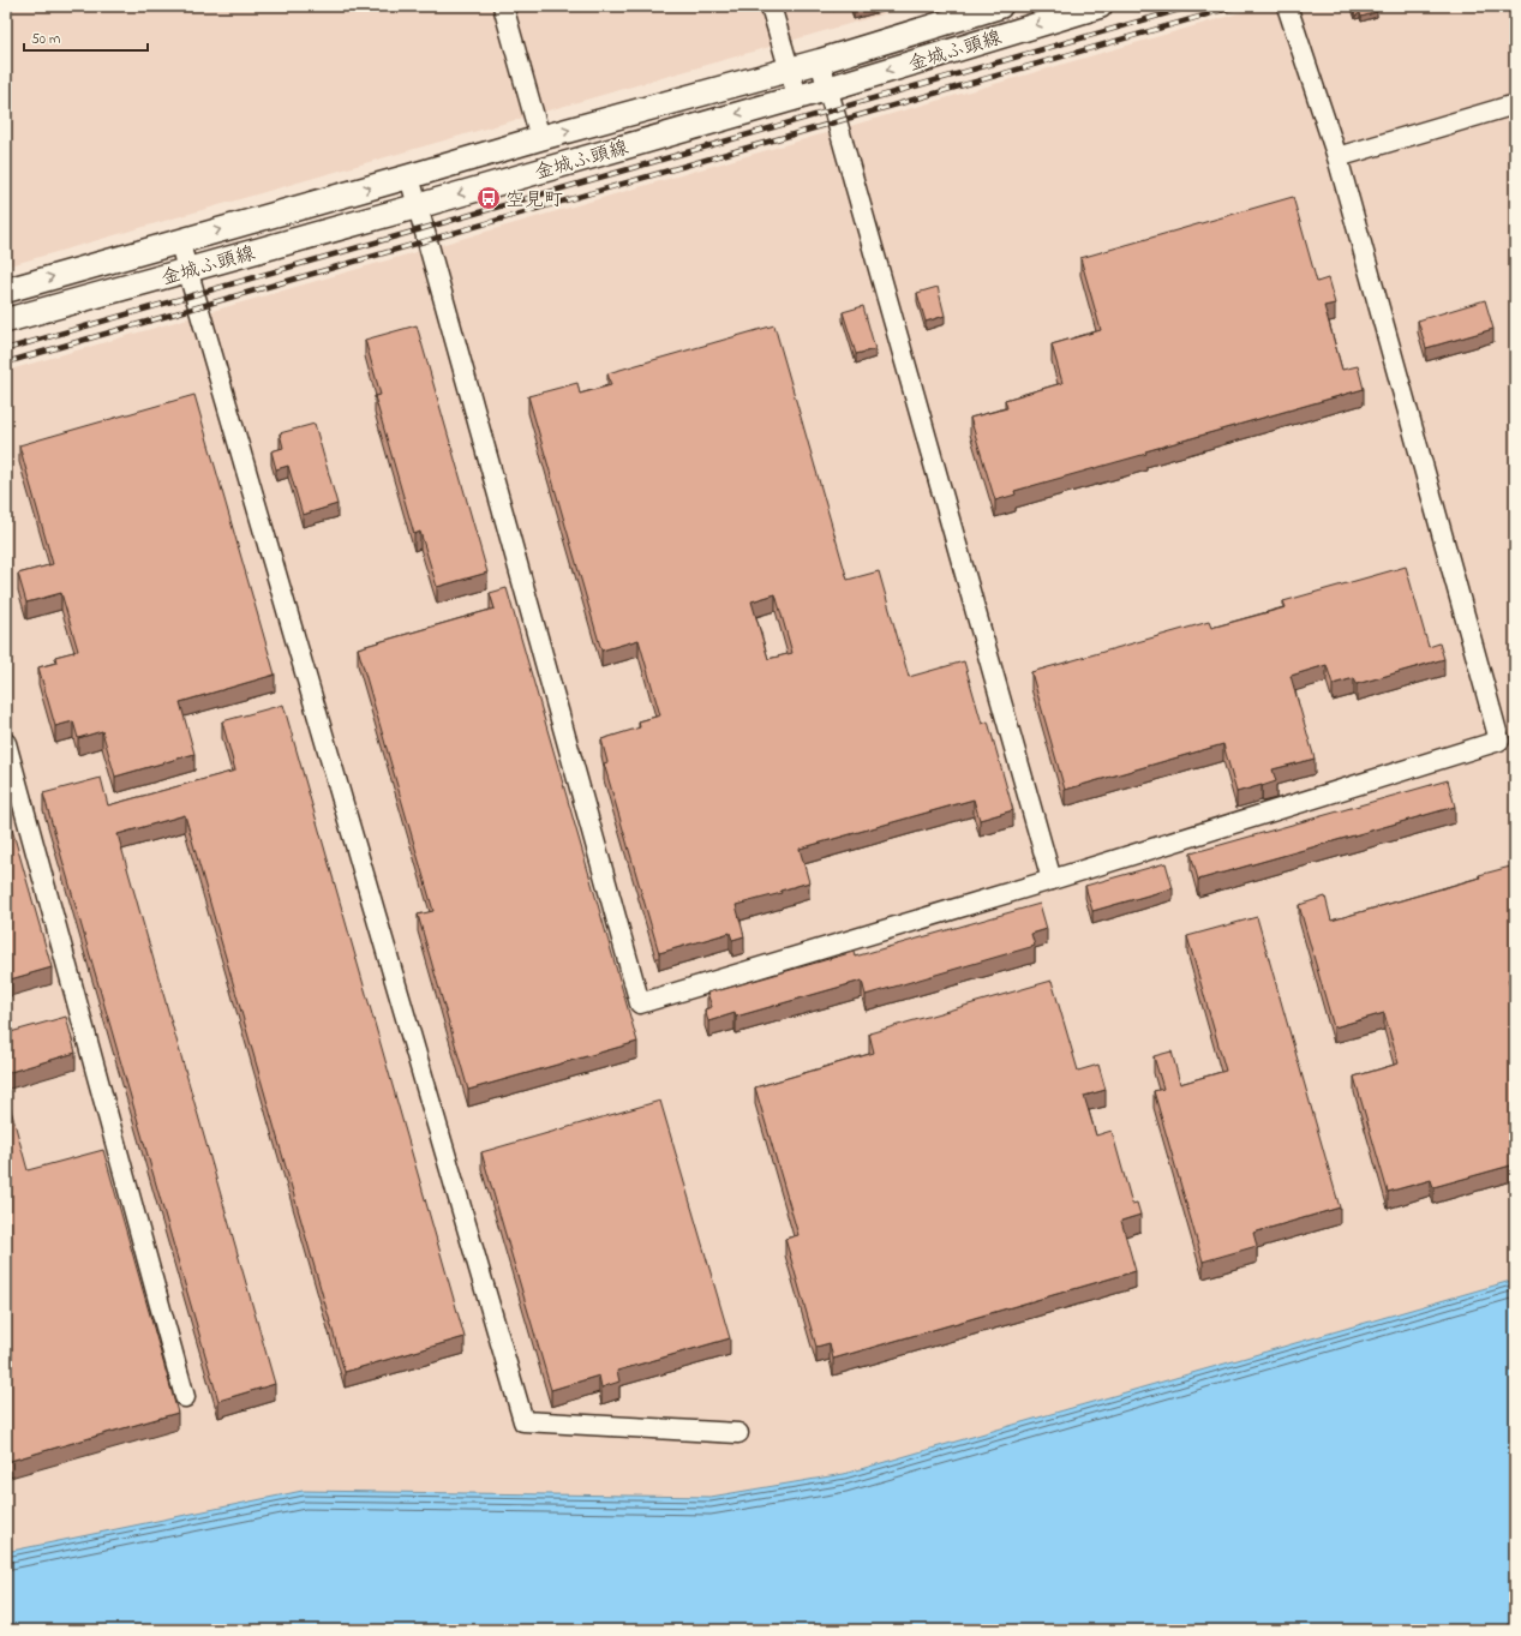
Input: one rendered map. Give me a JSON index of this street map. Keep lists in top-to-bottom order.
{
  "streets": {
    "main road": ["金城ふ頭線"]
  },
  "places": {
    "bus stop": ["空見町"]
  },
  "scale_bar": "50 m"
}
